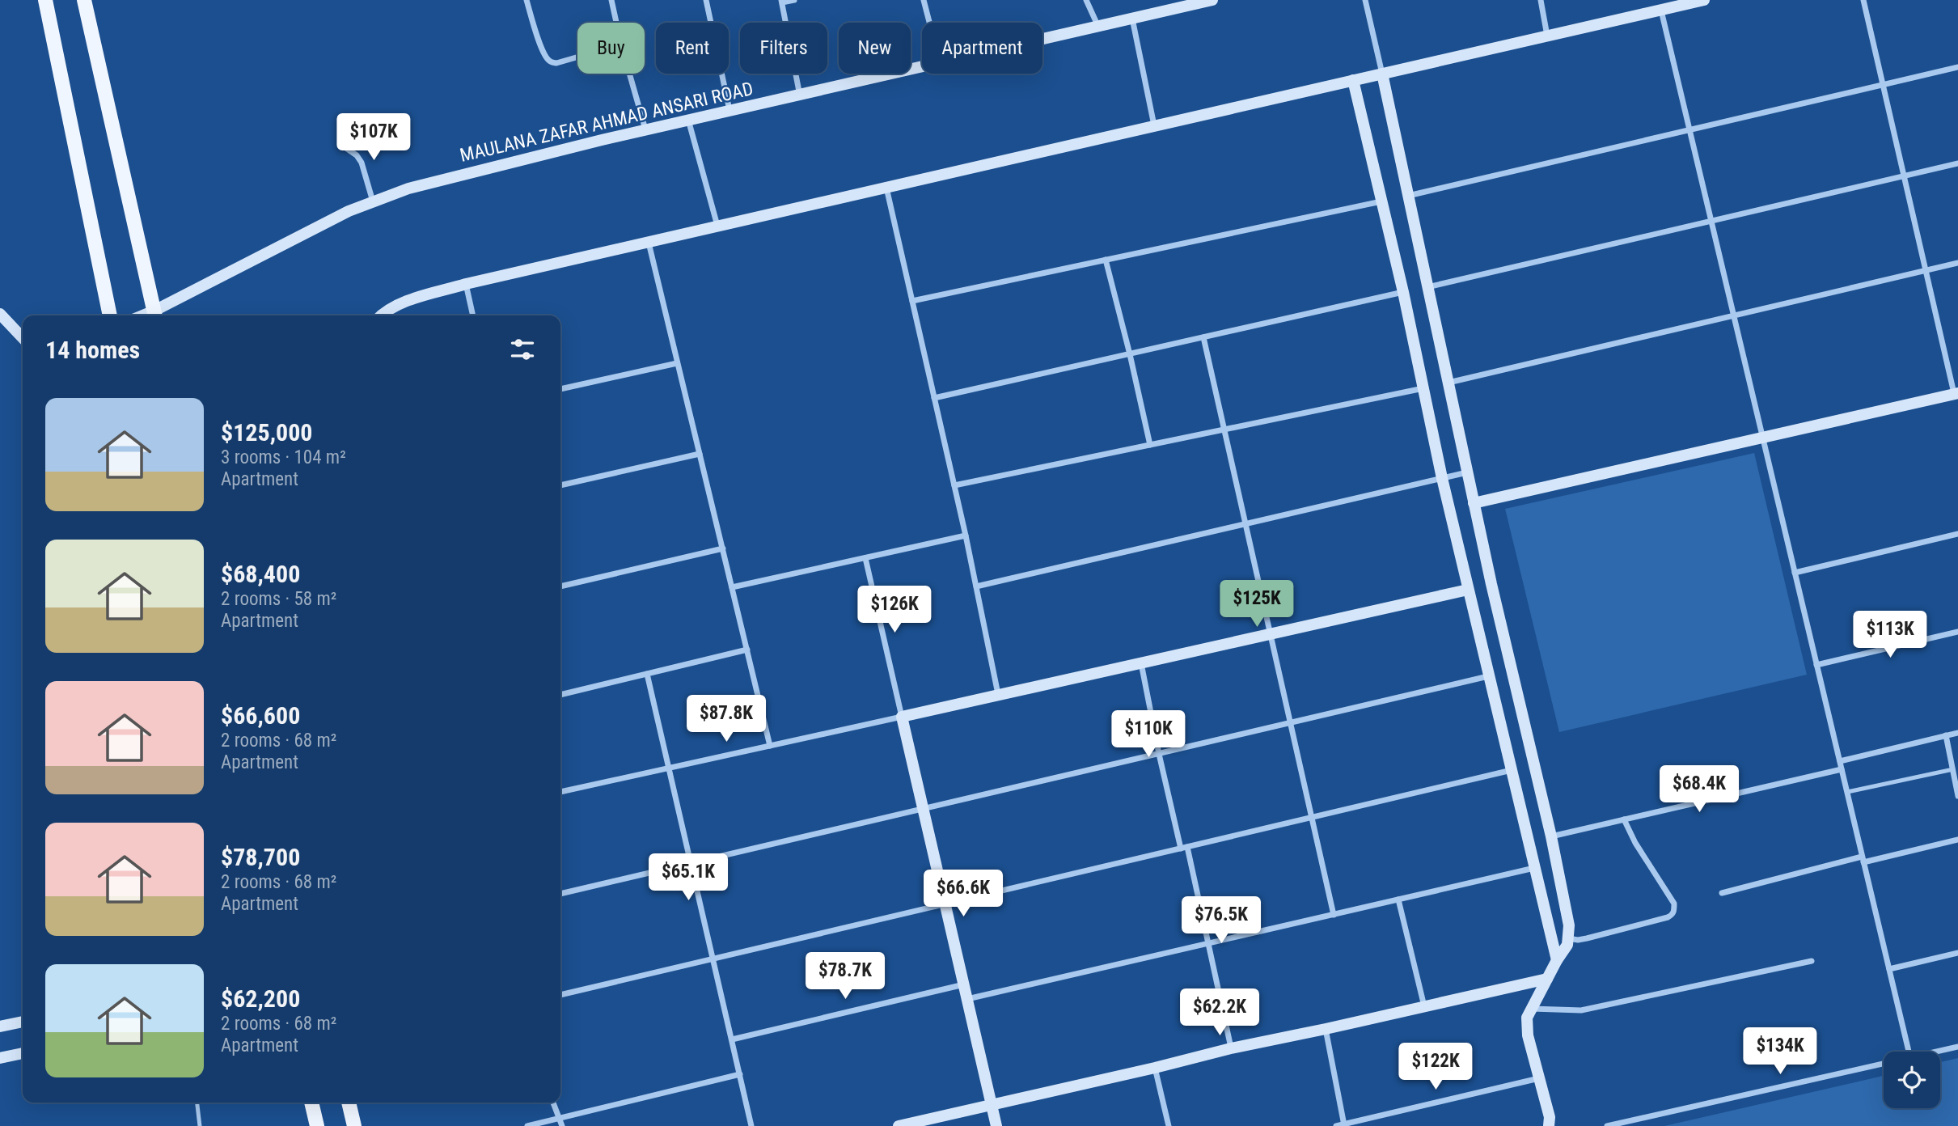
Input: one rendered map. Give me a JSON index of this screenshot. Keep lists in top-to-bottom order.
{
  "streets": {
    "street": ["MAULANA ZAFAR AHMAD ANSARI ROAD"]
  },
  "page": {
    "chip": [
      "Buy",
      "Rent",
      "Filters",
      "New",
      "Apartment"
    ],
    "price": [
      "$107K",
      "$125K",
      "$126K",
      "$113K",
      "$87.8K",
      "$110K",
      "$68.4K",
      "$65.1K",
      "$66.6K",
      "$76.5K",
      "$78.7K",
      "$62.2K",
      "$134K",
      "$122K"
    ],
    "heading": "14 homes",
    "list": [
      {
        "name": "$125,000",
        "note": "3 rooms · 104 m² · Apartment"
      },
      {
        "name": "$68,400",
        "note": "2 rooms · 58 m² · Apartment"
      },
      {
        "name": "$66,600",
        "note": "2 rooms · 68 m² · Apartment"
      },
      {
        "name": "$78,700",
        "note": "2 rooms · 68 m² · Apartment"
      },
      {
        "name": "$62,200",
        "note": "2 rooms · 68 m² · Apartment"
      }
    ]
  }
}
